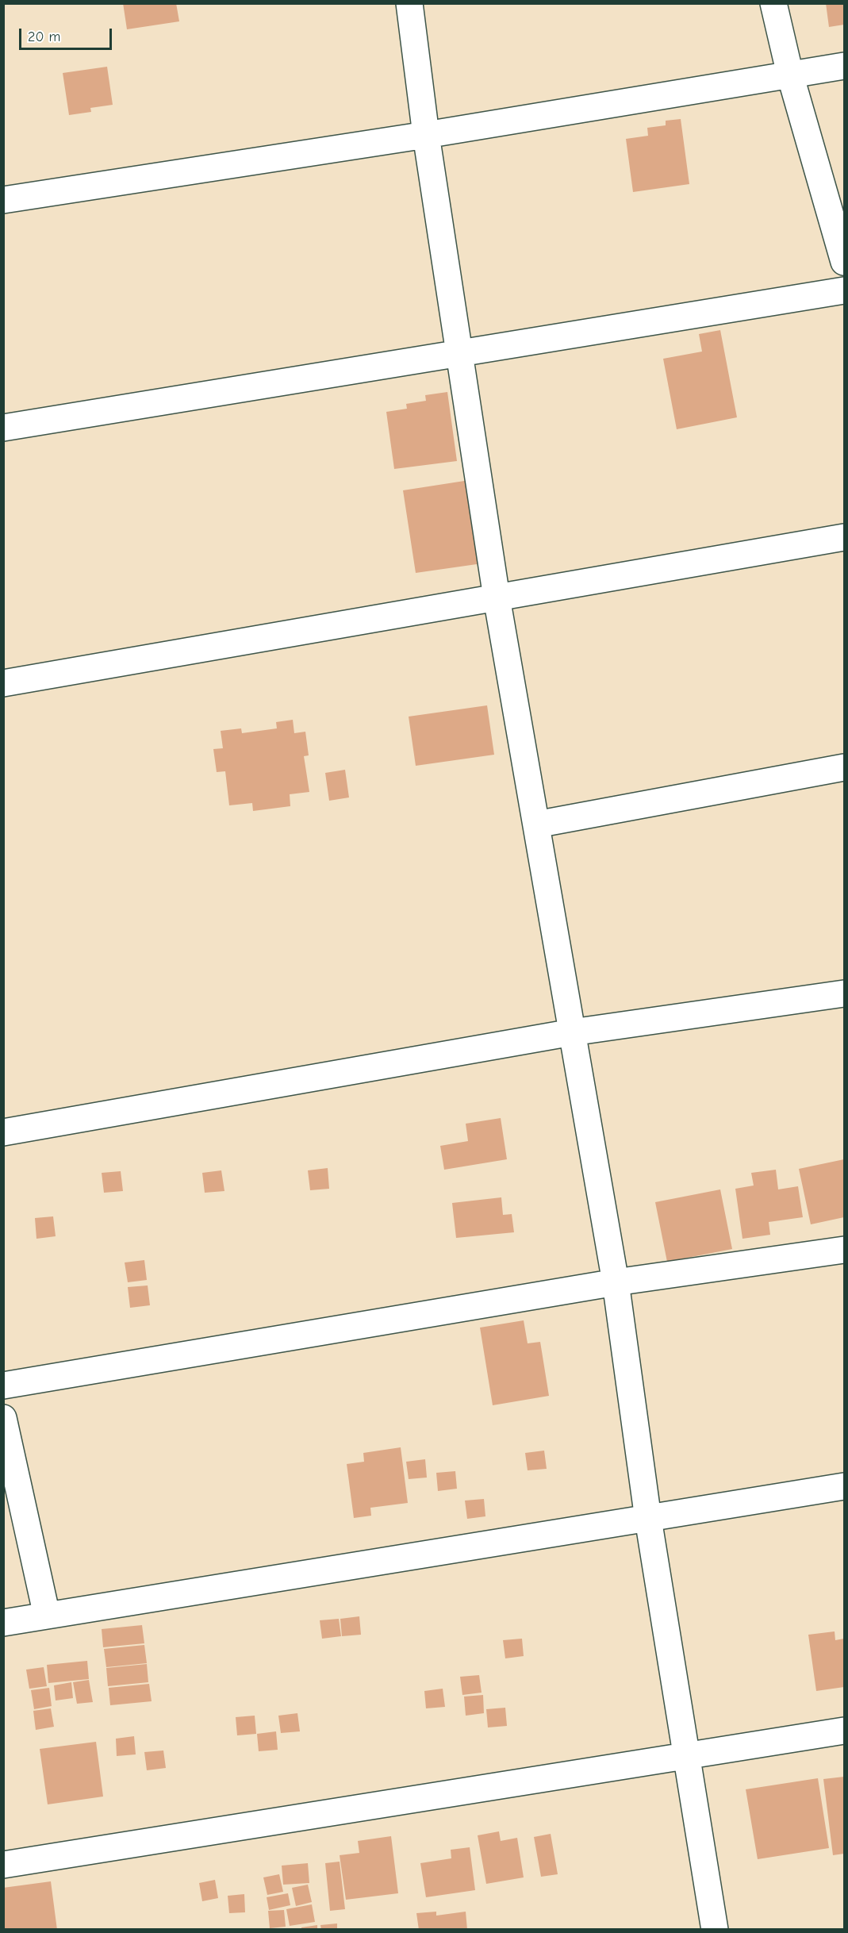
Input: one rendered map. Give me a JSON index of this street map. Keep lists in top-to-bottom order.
{
  "scale_bar": "20 m"
}
